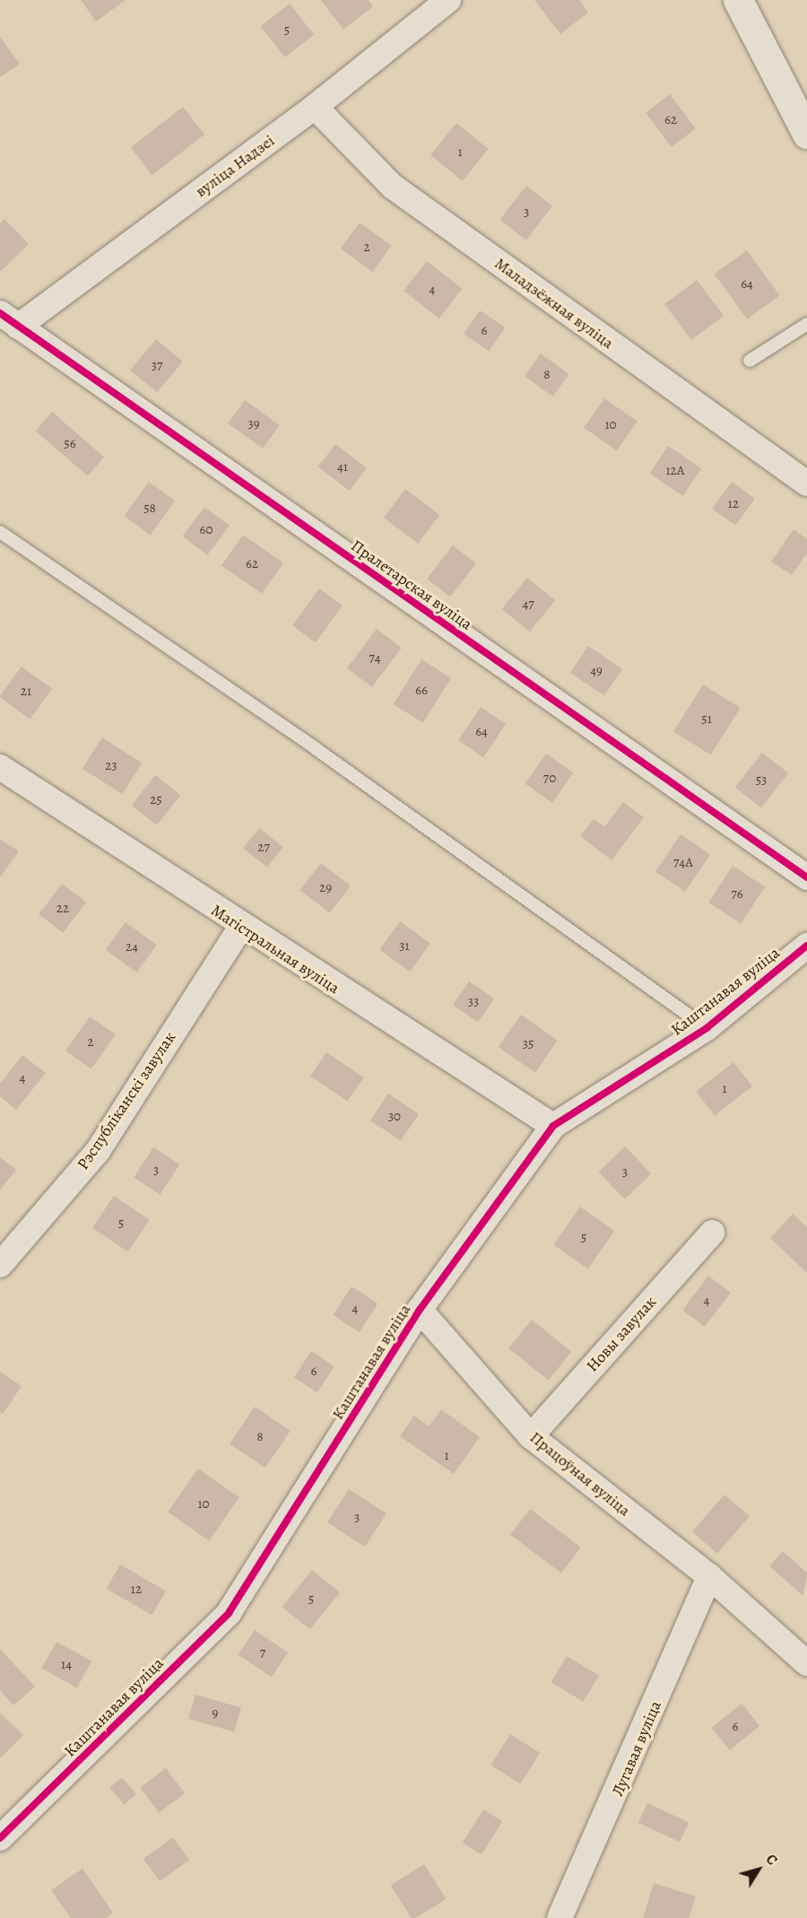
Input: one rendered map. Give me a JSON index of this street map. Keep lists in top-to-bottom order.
{
  "streets": {
    "street": [
      "вуліца Надзеі",
      "Маладзёжная вуліца",
      "Пралетарская вуліца",
      "Магістральная вуліца",
      "Каштанавая вуліца",
      "Рэспубліканскі завулак",
      "Новы завулак",
      "Працоўная вуліца",
      "Лугавая вуліца"
    ]
  },
  "crossings": [
    ["вуліца Надзеі", "Маладзёжная вуліца"],
    ["вуліца Надзеі", "Пралетарская вуліца"],
    ["Магістральная вуліца", "Каштанавая вуліца"],
    ["Магістральная вуліца", "Рэспубліканскі завулак"],
    ["Каштанавая вуліца", "Працоўная вуліца"],
    ["Новы завулак", "Працоўная вуліца"],
    ["Працоўная вуліца", "Лугавая вуліца"]
  ],
  "house_numbers": [
    "5",
    "62",
    "1",
    "3",
    "2",
    "64",
    "4",
    "6",
    "37",
    "8",
    "39",
    "10",
    "56",
    "41",
    "12А",
    "12",
    "58",
    "60",
    "62",
    "47",
    "74",
    "49",
    "66",
    "21",
    "51",
    "64",
    "23",
    "70",
    "53",
    "25",
    "27",
    "74А",
    "29",
    "76",
    "22",
    "31",
    "24",
    "33",
    "2",
    "35",
    "4",
    "1",
    "30",
    "3",
    "3",
    "5",
    "5",
    "4",
    "4",
    "6",
    "8",
    "1",
    "10",
    "3",
    "12",
    "5",
    "7",
    "14",
    "9",
    "6"
  ],
  "north": "top right"
}
